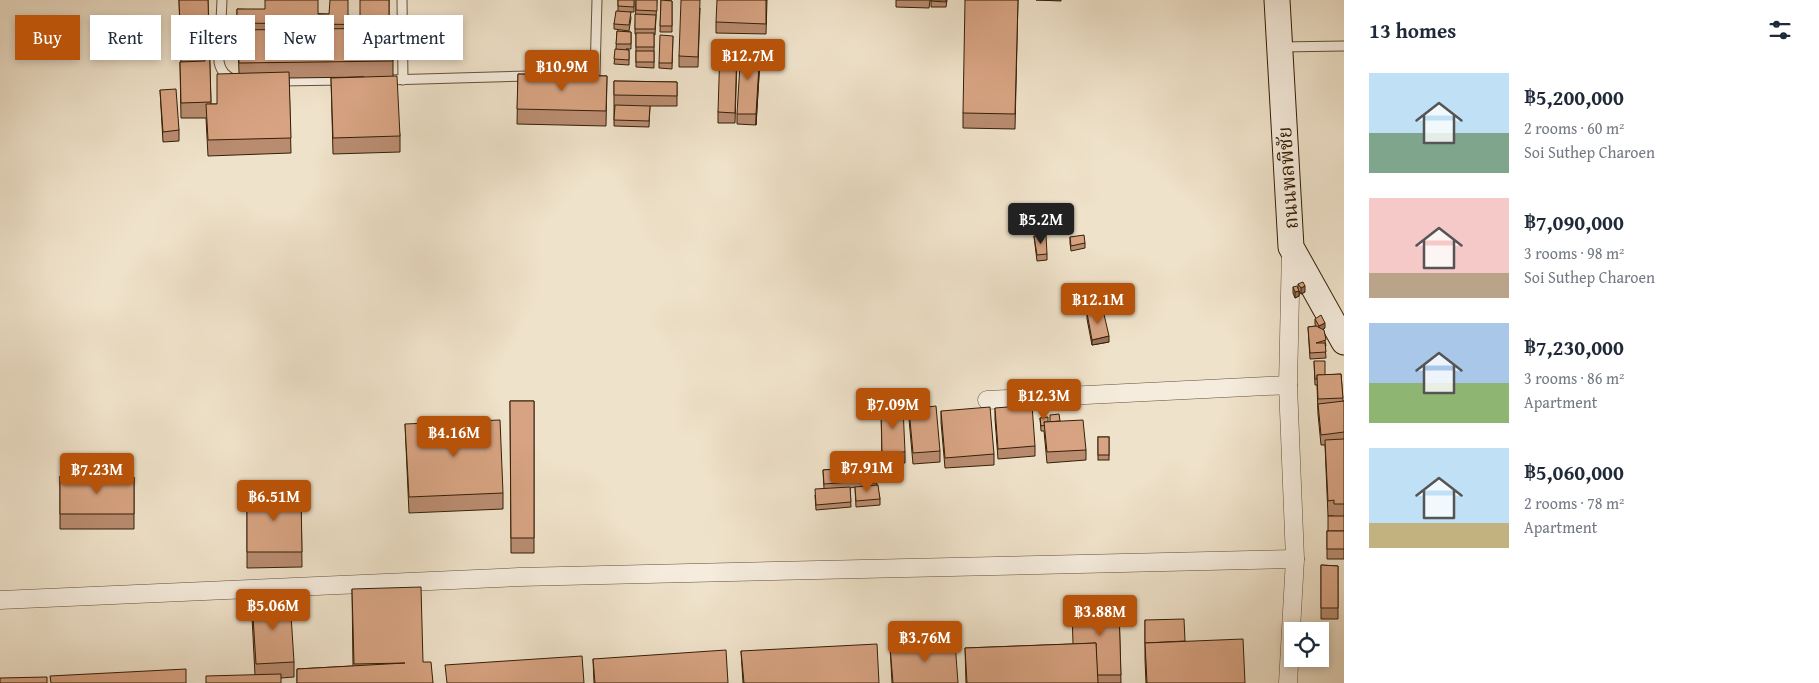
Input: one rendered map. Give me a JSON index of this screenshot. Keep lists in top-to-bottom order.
{
  "streets": {
    "street": ["ถนนพลพิชัย"]
  },
  "page": {
    "heading": "13 homes",
    "chip": [
      "Buy",
      "Rent",
      "Filters",
      "New",
      "Apartment"
    ],
    "price": [
      "฿12.7M",
      "฿10.9M",
      "฿5.2M",
      "฿12.1M",
      "฿12.3M",
      "฿7.09M",
      "฿4.16M",
      "฿7.91M",
      "฿7.23M",
      "฿6.51M",
      "฿5.06M",
      "฿3.88M",
      "฿3.76M"
    ],
    "list": [
      {
        "name": "฿5,200,000",
        "note": "2 rooms · 60 m² · Soi Suthep Charoen"
      },
      {
        "name": "฿7,090,000",
        "note": "3 rooms · 98 m² · Soi Suthep Charoen"
      },
      {
        "name": "฿7,230,000",
        "note": "3 rooms · 86 m² · Apartment"
      },
      {
        "name": "฿5,060,000",
        "note": "2 rooms · 78 m² · Apartment"
      }
    ]
  }
}
